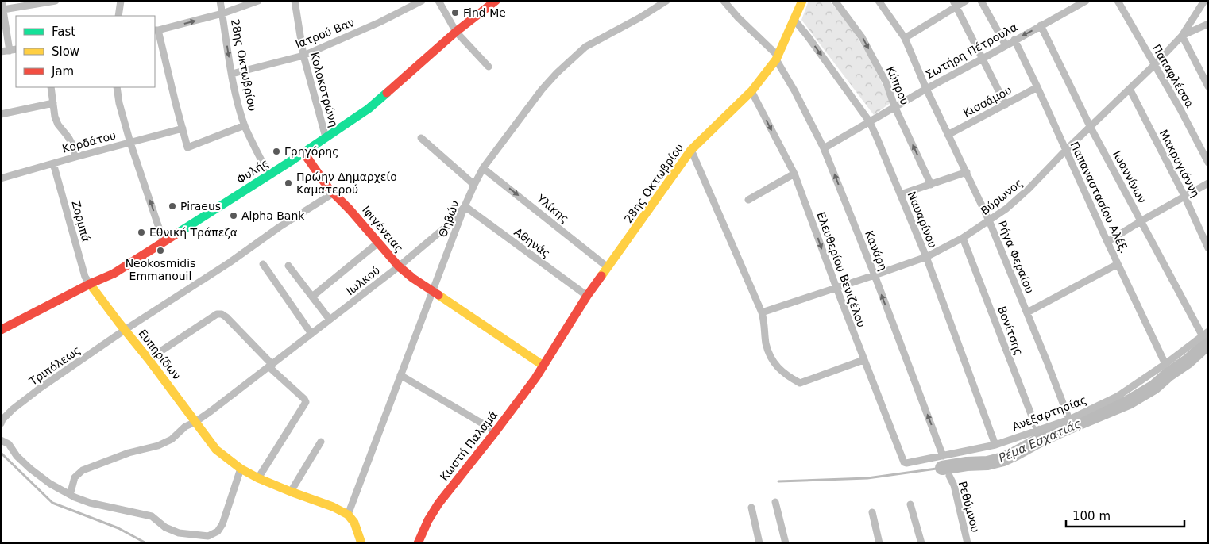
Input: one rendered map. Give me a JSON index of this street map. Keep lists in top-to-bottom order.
{
  "streets": {
    "street": [
      "Ιατρού Βαν",
      "Σωτήρη Πέτρουλα",
      "28ης Οκτωβρίου",
      "Παπαφλέσσα",
      "Κύπρου",
      "Κολοκοτρώνη",
      "Κισσάμου",
      "Κορδάτου",
      "Μακρυγιάννη",
      "Φυλής",
      "Ιωαννίνων",
      "Βύρωνος",
      "Παπαναστασίου Αλέξ.",
      "Υλίκης",
      "Θηβών",
      "Ναυαρίνου",
      "Ζορμπά",
      "Ιφιγένειας",
      "Αθηνάς",
      "Κανάρη",
      "Ρήγα Φεραίου",
      "Ελευθερίου Βενιζέλου",
      "Ιωλκού",
      "Βονίτσης",
      "Ευπηρίδων",
      "Τριπόλεως",
      "Ανεξαρτησίας",
      "Κωστή Παλαμά",
      "Ρεθύμνου"
    ]
  },
  "crossings": [
    ["Ιατρού Βαν", "28ης Οκτωβρίου"],
    ["Ιατρού Βαν", "Κολοκοτρώνη"],
    ["Σωτήρη Πέτρουλα", "Κύπρου"],
    ["Σωτήρη Πέτρουλα", "Ιωαννίνων"],
    ["Σωτήρη Πέτρουλα", "Παπαναστασίου Αλέξ."],
    ["Σωτήρη Πέτρουλα", "Ναυαρίνου"],
    ["Σωτήρη Πέτρουλα", "Κανάρη"],
    ["Σωτήρη Πέτρουλα", "Ρήγα Φεραίου"],
    ["28ης Οκτωβρίου", "Φυλής"],
    ["28ης Οκτωβρίου", "Υλίκης"],
    ["28ης Οκτωβρίου", "Ναυαρίνου"],
    ["28ης Οκτωβρίου", "Αθηνάς"],
    ["28ης Οκτωβρίου", "Κανάρη"],
    ["28ης Οκτωβρίου", "Ελευθερίου Βενιζέλου"],
    ["28ης Οκτωβρίου", "Κωστή Παλαμά"],
    ["Παπαφλέσσα", "Βύρωνος"],
    ["Κολοκοτρώνη", "Φυλής"],
    ["Κισσάμου", "Παπαναστασίου Αλέξ."],
    ["Κισσάμου", "Ρήγα Φεραίου"],
    ["Κορδάτου", "Ζορμπά"],
    ["Μακρυγιάννη", "Βύρωνος"],
    ["Φυλής", "Ζορμπά"],
    ["Φυλής", "Ιφιγένειας"],
    ["Ιωαννίνων", "Βύρωνος"],
    ["Ιωαννίνων", "Ανεξαρτησίας"],
    ["Βύρωνος", "Παπαναστασίου Αλέξ."],
    ["Βύρωνος", "Ναυαρίνου"],
    ["Βύρωνος", "Κανάρη"],
    ["Βύρωνος", "Ρήγα Φεραίου"],
    ["Βύρωνος", "Ελευθερίου Βενιζέλου"],
    ["Βύρωνος", "Βονίτσης"],
    ["Παπαναστασίου Αλέξ.", "Ανεξαρτησίας"],
    ["Υλίκης", "Θηβών"],
    ["Θηβών", "Ιφιγένειας"],
    ["Θηβών", "Αθηνάς"],
    ["Θηβών", "Ιωλκού"],
    ["Θηβών", "Ευπηρίδων"],
    ["Ναυαρίνου", "Ανεξαρτησίας"],
    ["Ιφιγένειας", "Ιωλκού"],
    ["Ιφιγένειας", "Ευπηρίδων"],
    ["Αθηνάς", "Ιωλκού"],
    ["Κανάρη", "Ανεξαρτησίας"],
    ["Ρήγα Φεραίου", "Ανεξαρτησίας"],
    ["Ελευθερίου Βενιζέλου", "Ανεξαρτησίας"],
    ["Ιωλκού", "Ευπηρίδων"],
    ["Βονίτσης", "Ανεξαρτησίας"],
    ["Ευπηρίδων", "Τριπόλεως"]
  ],
  "one_way": ["Υλίκης", "Κανάρη", "Ελευθερίου Βενιζέλου"],
  "water": ["Ρέμα Εσχατιάς"],
  "places": [
    "Find Me",
    "Γρηγόρης",
    "Πρώην Δημαρχείο Καματερού",
    "Piraeus",
    "Alpha Bank",
    "Εθνική Τράπεζα",
    "Neokosmidis Emmanouil"
  ],
  "legend": ["Fast", "Slow", "Jam"],
  "scale_bar": "100 m"
}
